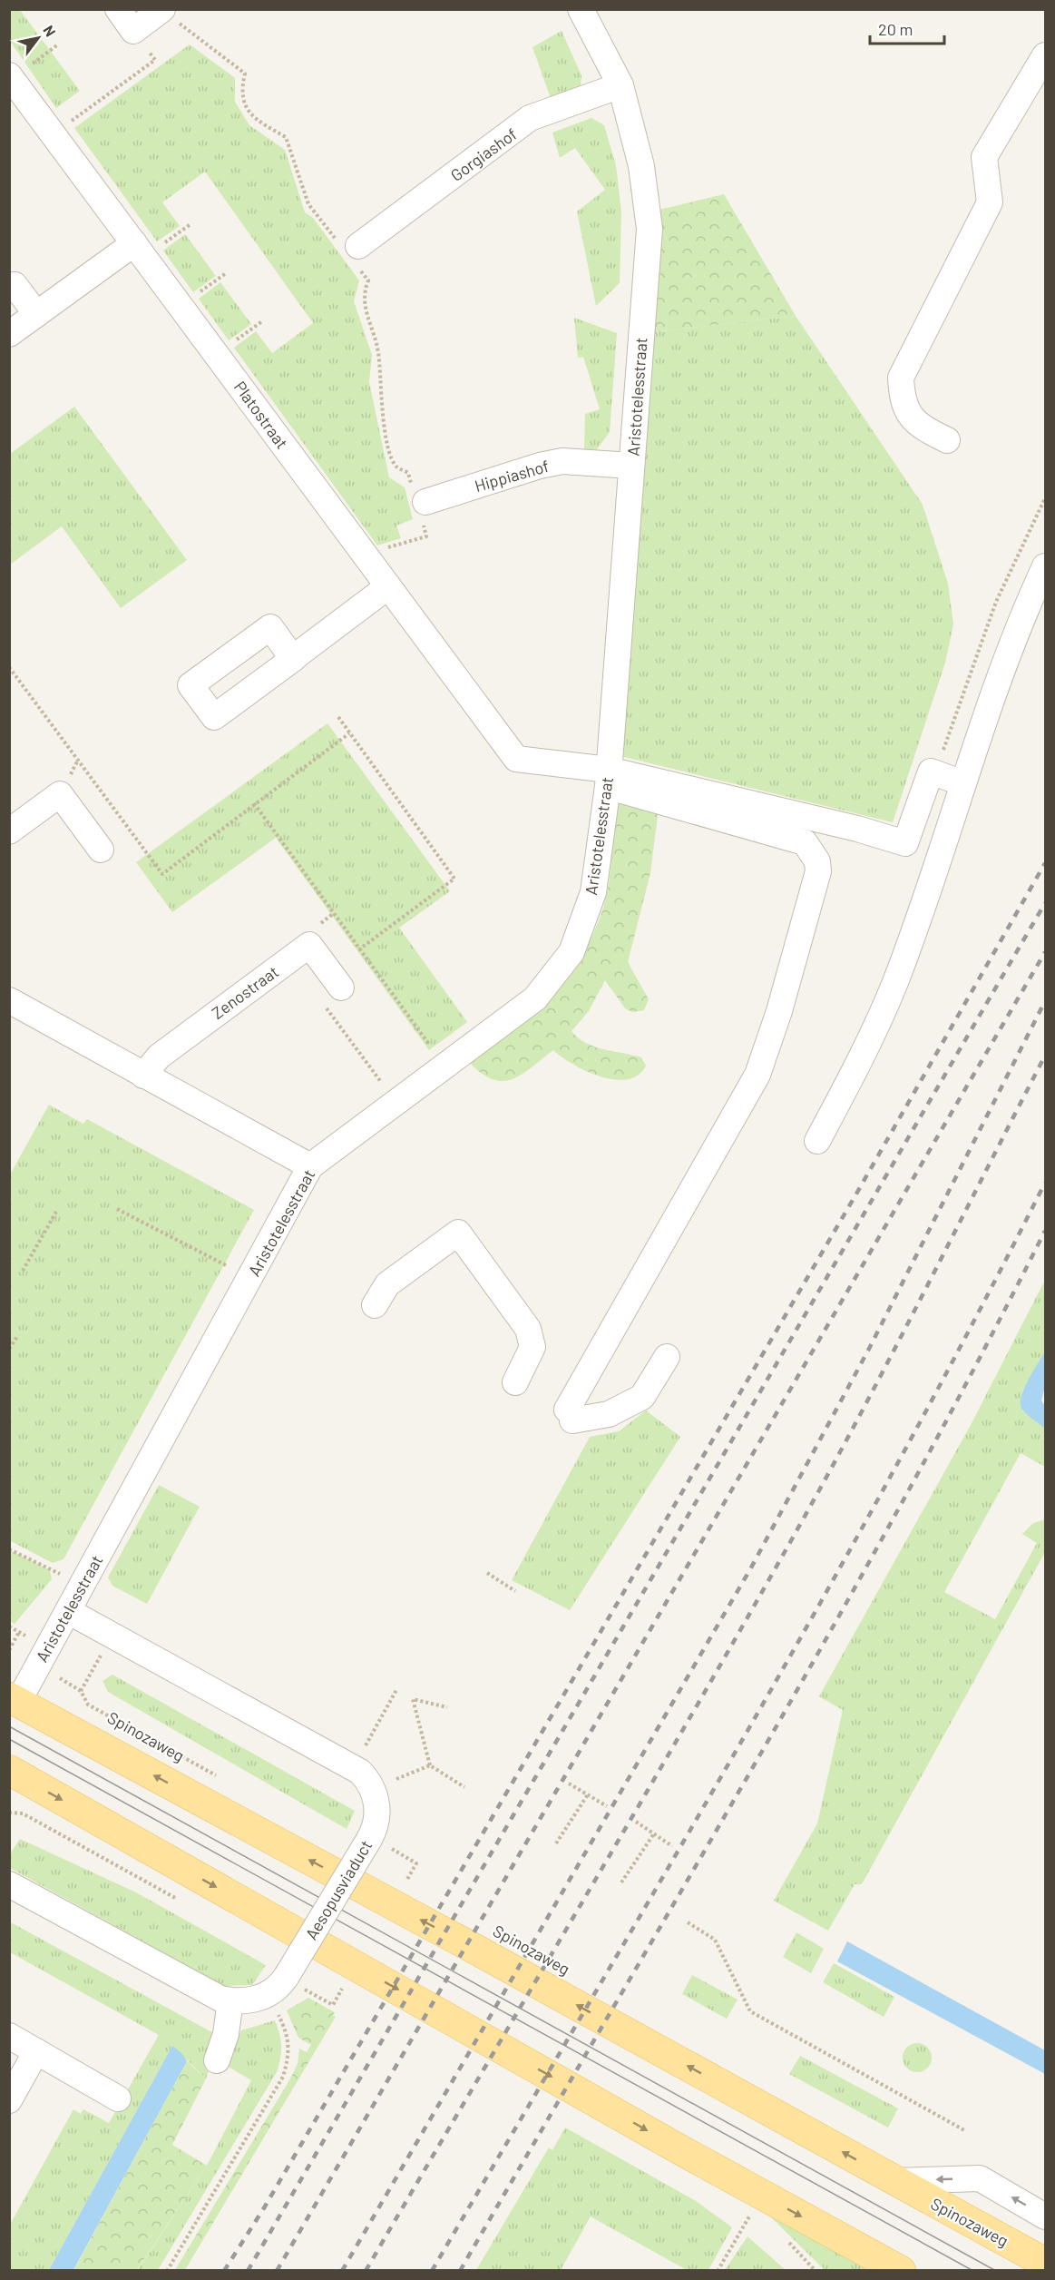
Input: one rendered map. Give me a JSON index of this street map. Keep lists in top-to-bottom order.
{
  "streets": {
    "main road": ["Spinozaweg"],
    "street": [
      "Gorgiashof",
      "Aristotelesstraat",
      "Platostraat",
      "Hippiashof",
      "Zenostraat",
      "Aesopusviaduct"
    ]
  },
  "crossings": [
    ["Gorgiashof", "Aristotelesstraat"],
    ["Aristotelesstraat", "Platostraat"],
    ["Aristotelesstraat", "Hippiashof"],
    ["Aristotelesstraat", "Spinozaweg"],
    ["Aristotelesstraat", "Aesopusviaduct"]
  ],
  "scale_bar": "20 m",
  "north": "top right"
}
